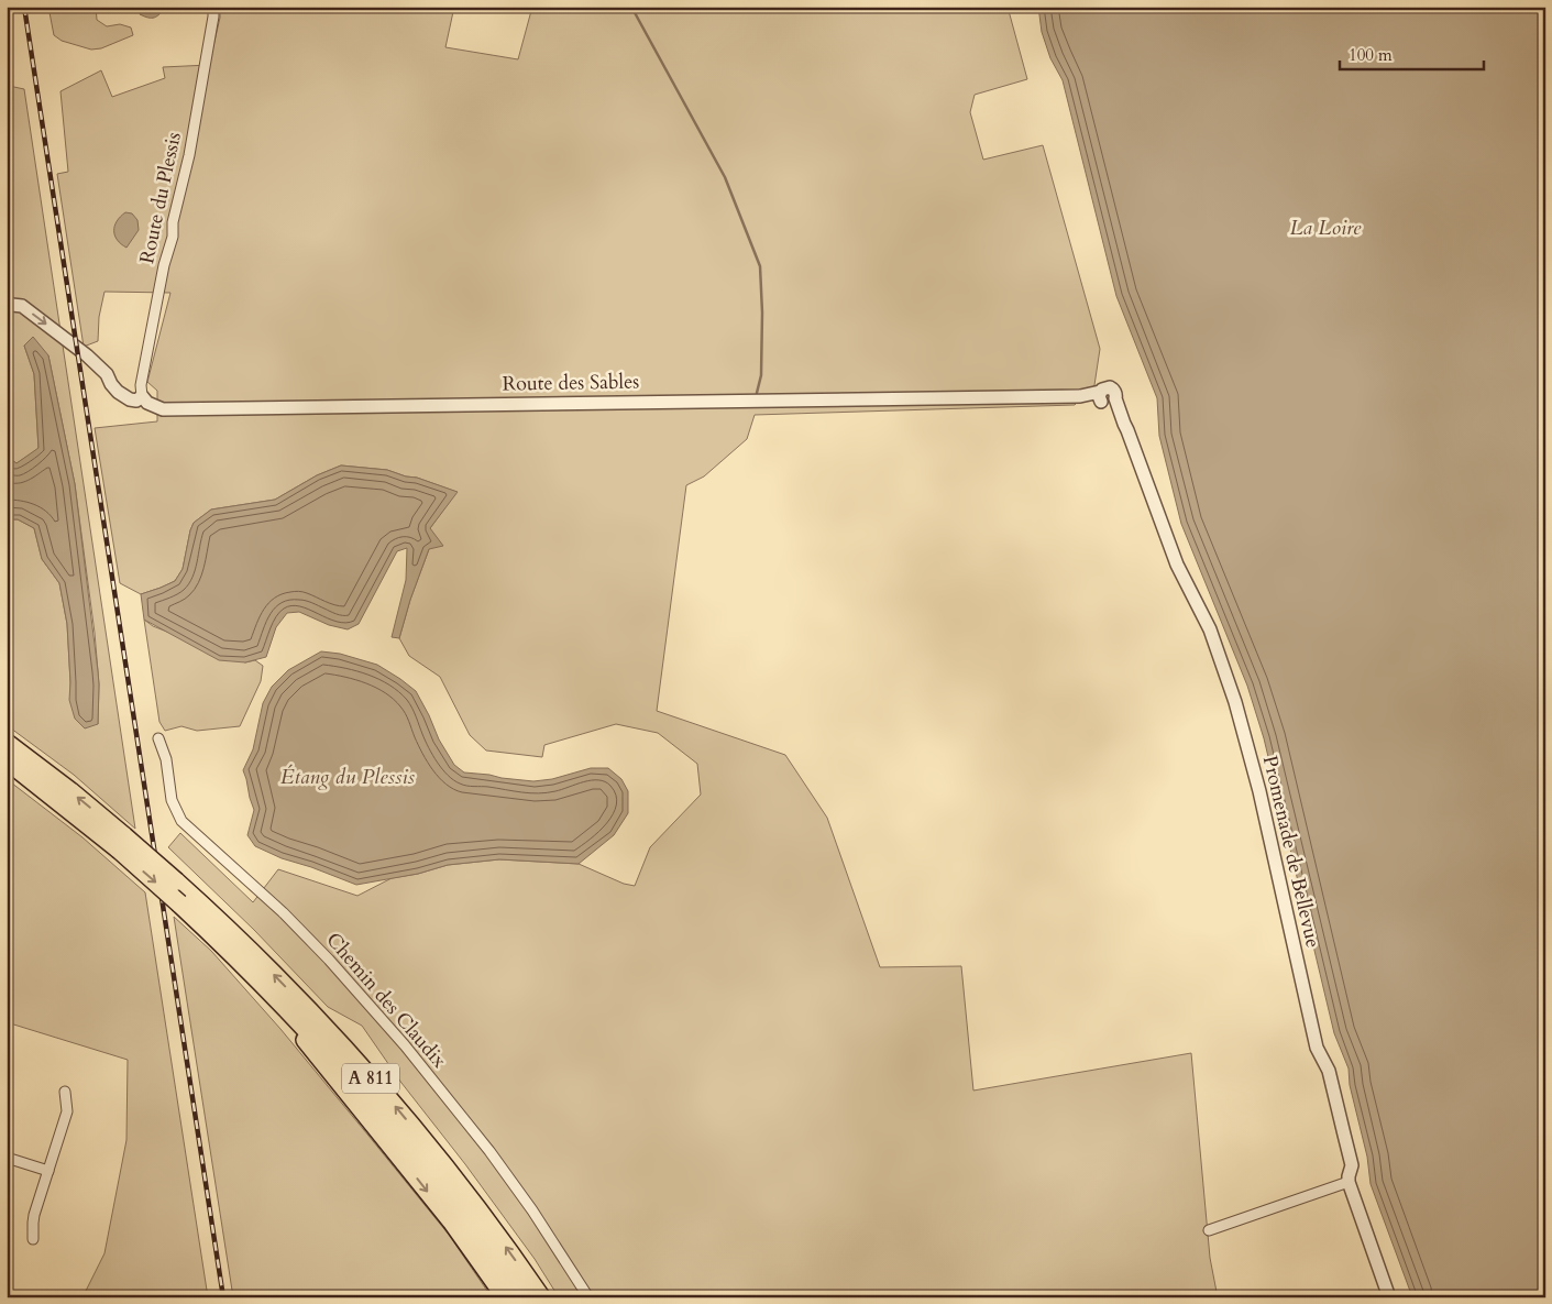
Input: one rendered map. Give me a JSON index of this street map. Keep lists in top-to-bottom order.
{
  "streets": {
    "highway": ["A 811"],
    "street": [
      "Route du Plessis",
      "Route des Sables",
      "Promenade de Bellevue",
      "Chemin des Claudix"
    ]
  },
  "crossings": [
    ["Route du Plessis", "Route des Sables"],
    ["Route des Sables", "Promenade de Bellevue"]
  ],
  "water": ["La Loire", "Étang du Plessis"],
  "scale_bar": "100 m"
}
